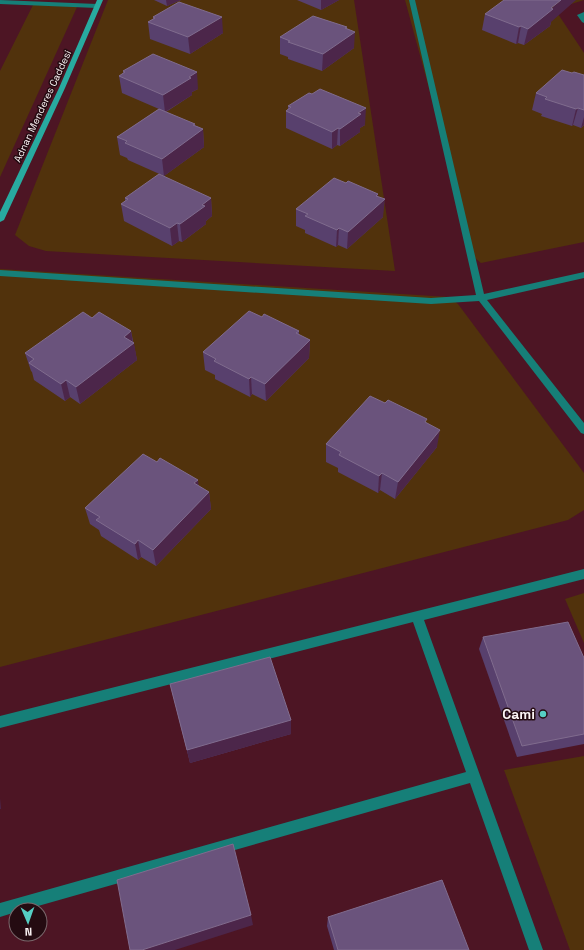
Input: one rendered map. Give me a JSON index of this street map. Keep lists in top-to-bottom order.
{
  "streets": {
    "street": ["Adnan Menderes Caddesi"]
  },
  "places": ["Cami"],
  "north": "bottom"
}
